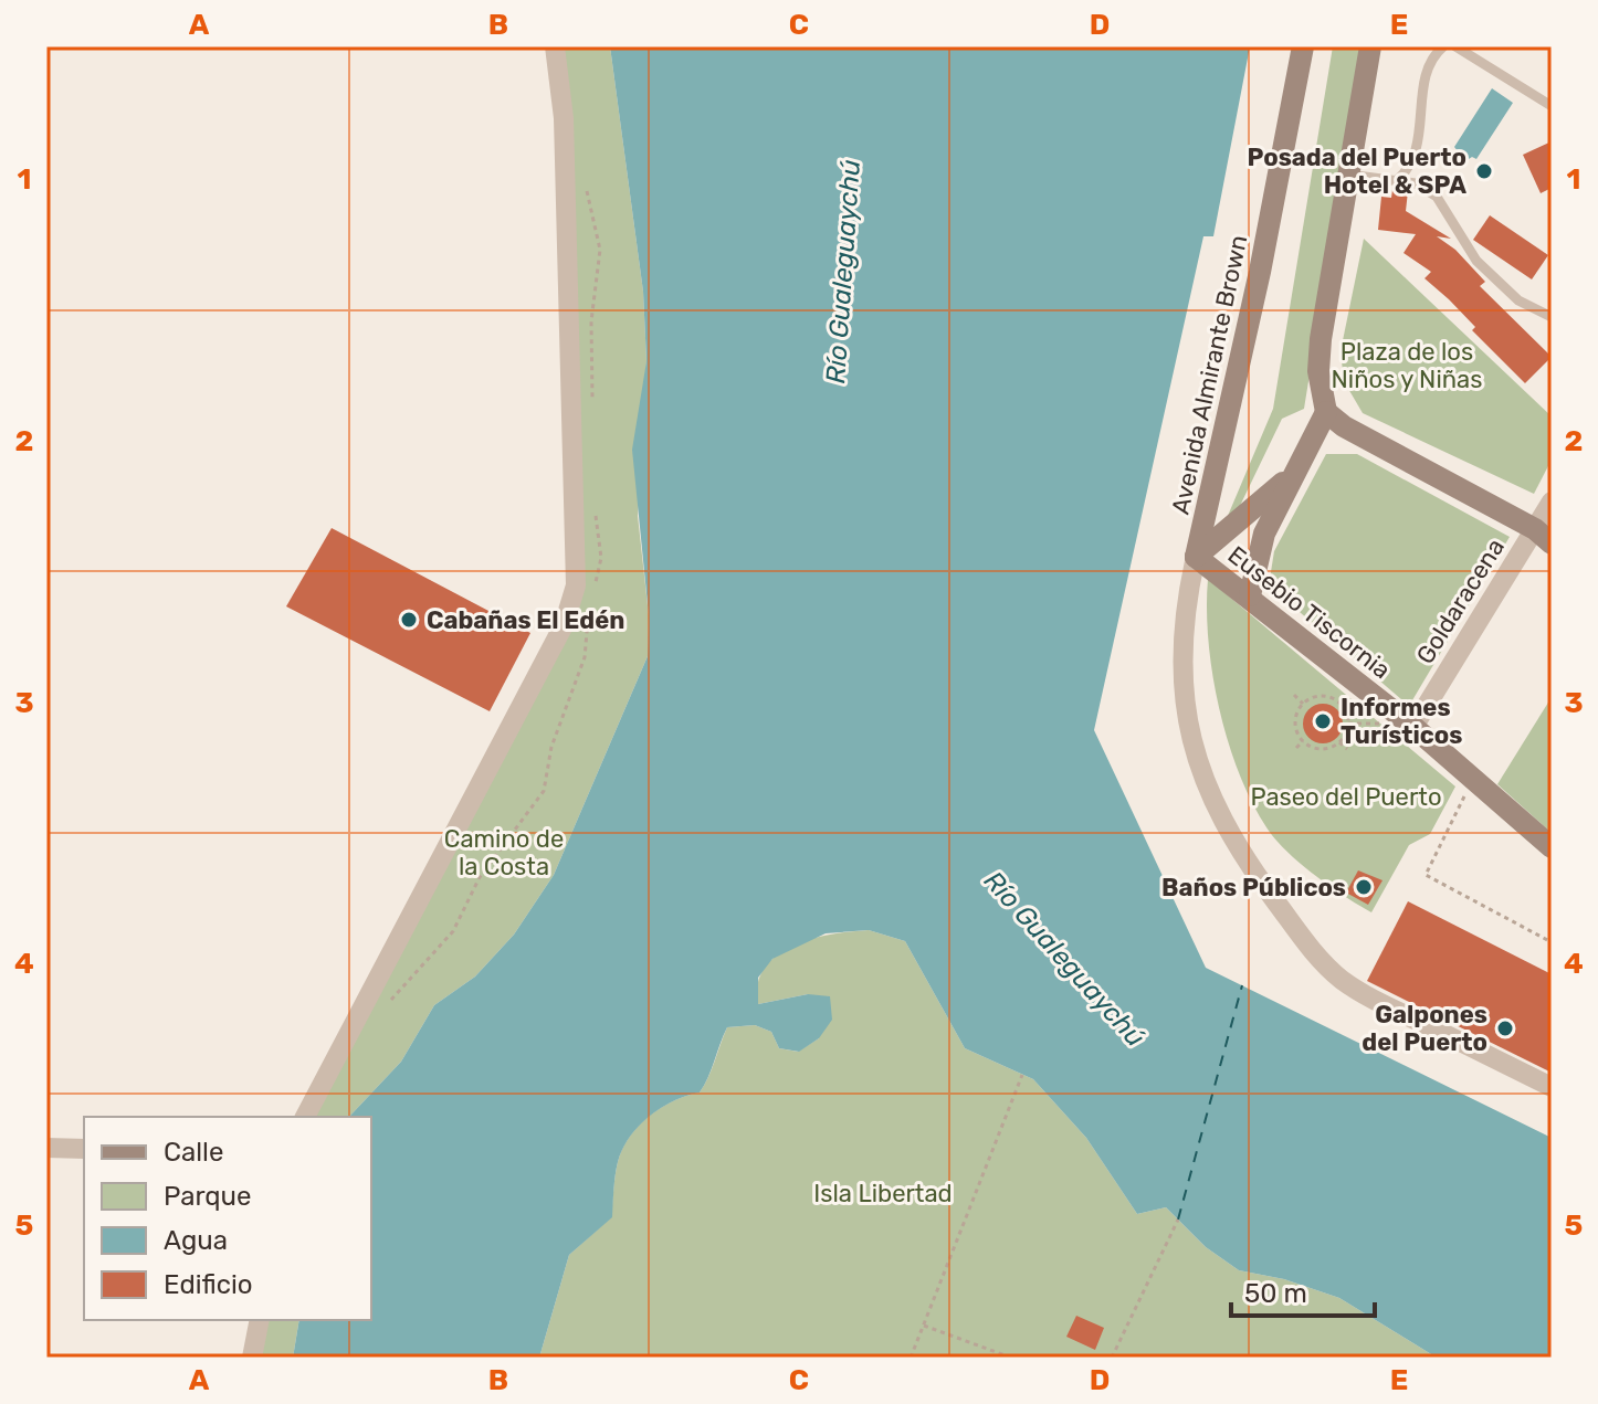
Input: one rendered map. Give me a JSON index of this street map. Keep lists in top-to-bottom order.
{
  "streets": {
    "main road": ["Avenida Almirante Brown", "Eusebio Tiscornia"],
    "street": ["Goldaracena"]
  },
  "crossings": [
    ["Avenida Almirante Brown", "Eusebio Tiscornia"],
    ["Goldaracena", "Eusebio Tiscornia"]
  ],
  "water": ["Río Gualeguaychú"],
  "parks": [
    "Plaza de los Niños y Niñas",
    "Paseo del Puerto",
    "Camino de la Costa",
    "Isla Libertad"
  ],
  "places": [
    "Posada del Puerto Hotel & SPA",
    "Cabañas El Edén",
    "Informes Turísticos",
    "Baños Públicos",
    "Galpones del Puerto"
  ],
  "legend": [
    "Calle",
    "Parque",
    "Agua",
    "Edificio"
  ],
  "scale_bar": "50 m",
  "grid": {
    "columns": [
      "A",
      "B",
      "C",
      "D",
      "E"
    ],
    "rows": [
      "1",
      "2",
      "3",
      "4",
      "5"
    ]
  }
}
